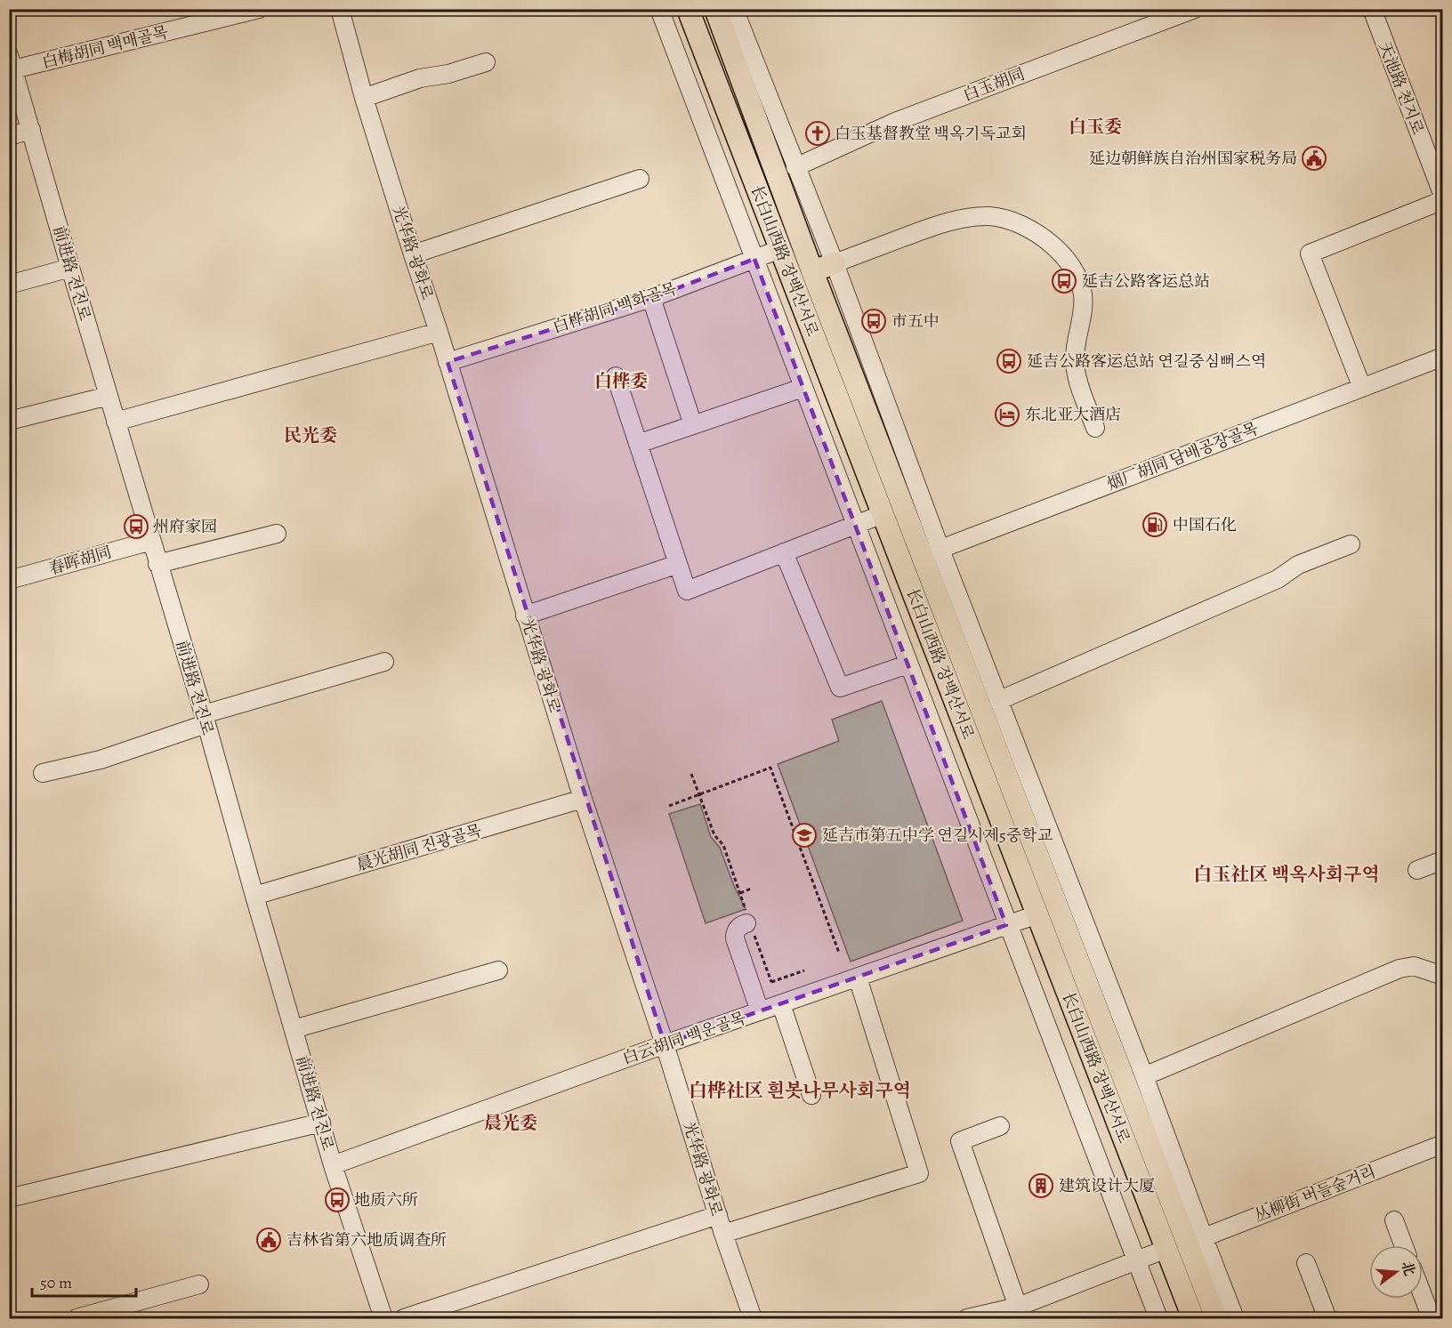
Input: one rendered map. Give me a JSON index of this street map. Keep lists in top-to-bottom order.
{
  "streets": {
    "main road": ["长白山西路 장백산서로"],
    "street": [
      "白梅胡同 백매골목",
      "白玉胡同",
      "天池路 천지로",
      "光华路 광화로",
      "前进路 전진로",
      "白桦胡同 백화골목",
      "烟厂胡同 담배공장골목",
      "春晖胡同",
      "晨光胡同 진광골목",
      "白云胡同 백운골목",
      "丛柳街 버들숲거리"
    ]
  },
  "crossings": [
    ["白梅胡同 백매골목", "前进路 전진로"],
    ["光华路 광화로", "白桦胡同 백화골목"],
    ["光华路 광화로", "晨光胡同 진광골목"],
    ["光华路 광화로", "白云胡同 백운골목"],
    ["长白山西路 장백산서로", "白桦胡同 백화골목"],
    ["长白山西路 장백산서로", "烟厂胡同 담배공장골목"],
    ["长白山西路 장백산서로", "白云胡同 백운골목"],
    ["长白山西路 장백산서로", "丛柳街 버들숲거리"],
    ["前进路 전진로", "春晖胡同"],
    ["前进路 전진로", "晨光胡同 진광골목"],
    ["前进路 전진로", "白云胡同 백운골목"]
  ],
  "districts": [
    "白玉委",
    "白桦委",
    "民光委",
    "白玉社区 백옥사회구역",
    "白桦社区 흰봇나무사회구역",
    "晨光委"
  ],
  "places": {
    "church": ["白玉基督教堂 백옥기독교회"],
    "public building": ["延边朝鲜族自治州国家税务局", "吉林省第六地质调查所"],
    "bus stop": [
      "延吉公路客运总站",
      "市五中",
      "延吉公路客运总站 연길중심뻐스역",
      "州府家园",
      "地质六所"
    ],
    "hotel": ["东北亚大酒店"],
    "fuel station": ["中国石化"],
    "school or university": ["延吉市第五中学 연길시제5중학교"],
    "building": ["建筑设计大厦"]
  },
  "scale_bar": "50 m",
  "north": "right"
}
